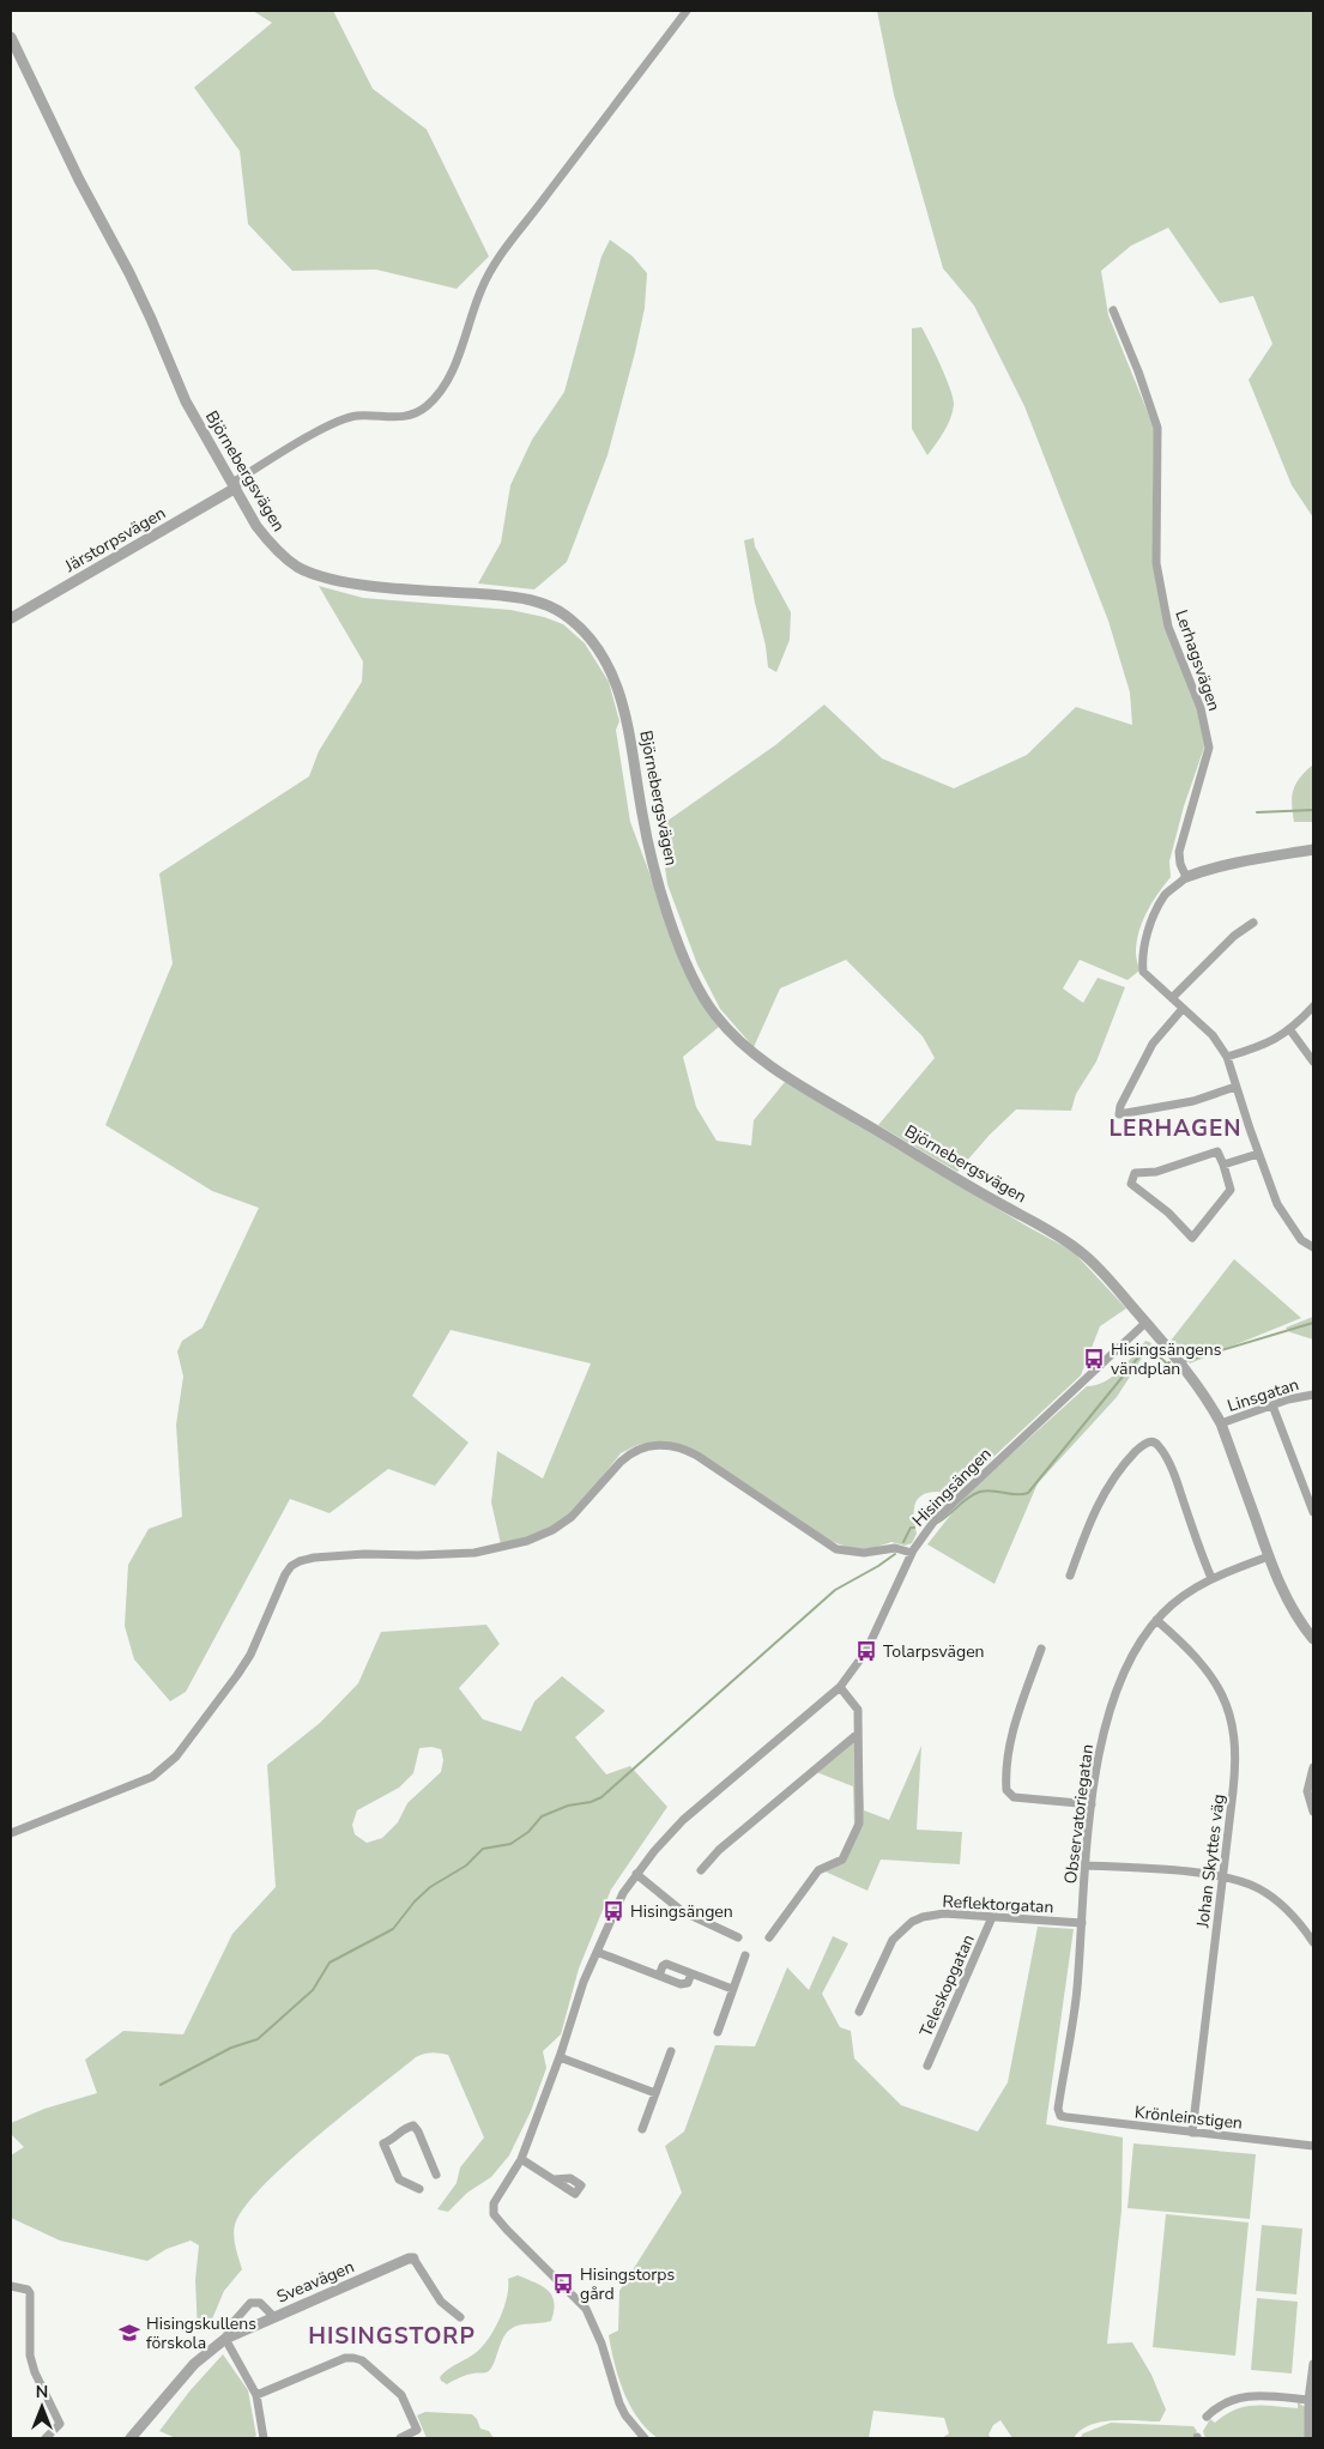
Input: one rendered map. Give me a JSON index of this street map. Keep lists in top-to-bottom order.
{
  "streets": {
    "street": [
      "Björnebergsvägen",
      "Järstorpsvägen",
      "Lerhagsvägen",
      "Linsgatan",
      "Hisingsängen",
      "Observatoriegatan",
      "Johan Skyttes väg",
      "Reflektorgatan",
      "Teleskopgatan",
      "Krönleinstigen",
      "Sveavägen"
    ]
  },
  "crossings": [
    ["Björnebergsvägen", "Järstorpsvägen"],
    ["Björnebergsvägen", "Linsgatan"],
    ["Björnebergsvägen", "Hisingsängen"],
    ["Björnebergsvägen", "Observatoriegatan"],
    ["Observatoriegatan", "Johan Skyttes väg"],
    ["Observatoriegatan", "Reflektorgatan"],
    ["Observatoriegatan", "Krönleinstigen"],
    ["Johan Skyttes väg", "Krönleinstigen"],
    ["Reflektorgatan", "Teleskopgatan"]
  ],
  "districts": ["LERHAGEN", "HISINGSTORP"],
  "places": {
    "bus stop": [
      "Hisingsängens vändplan",
      "Tolarpsvägen",
      "Hisingsängen",
      "Hisingstorps gård"
    ],
    "school or university": ["Hisingskullens förskola"]
  },
  "north": "top"
}
